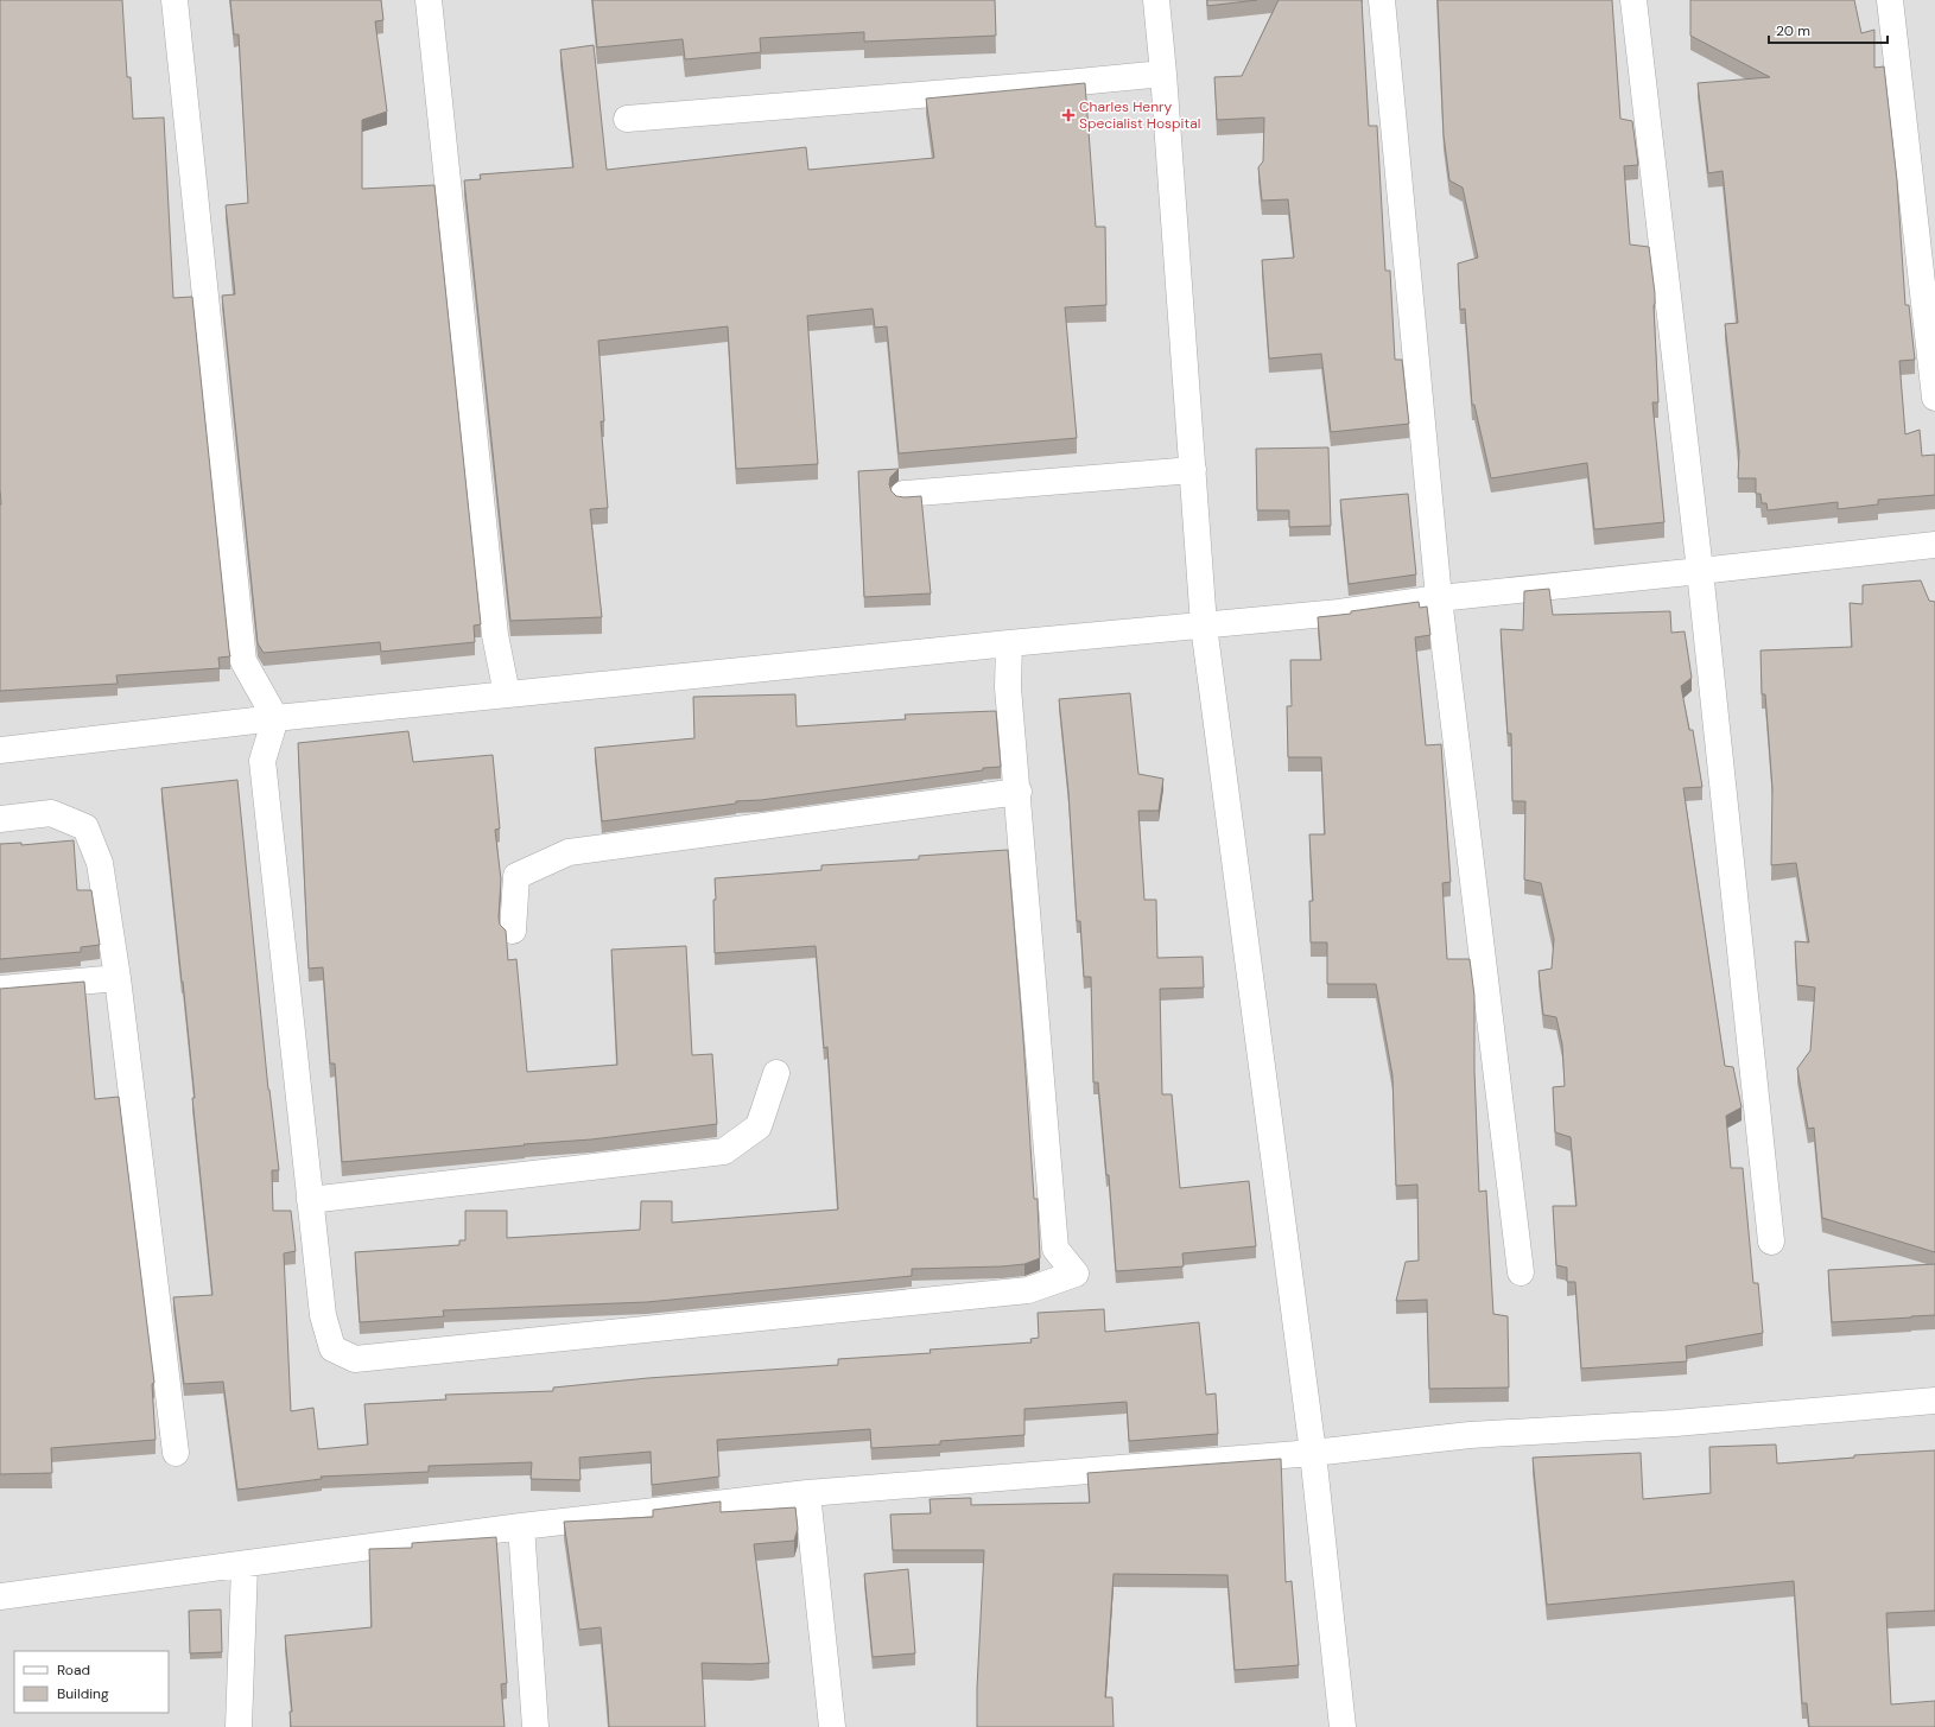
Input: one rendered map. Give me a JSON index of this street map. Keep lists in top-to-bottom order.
{
  "places": {
    "health": ["Charles Henry Specialist Hospital"]
  },
  "legend": ["Road", "Building"],
  "scale_bar": "20 m"
}
